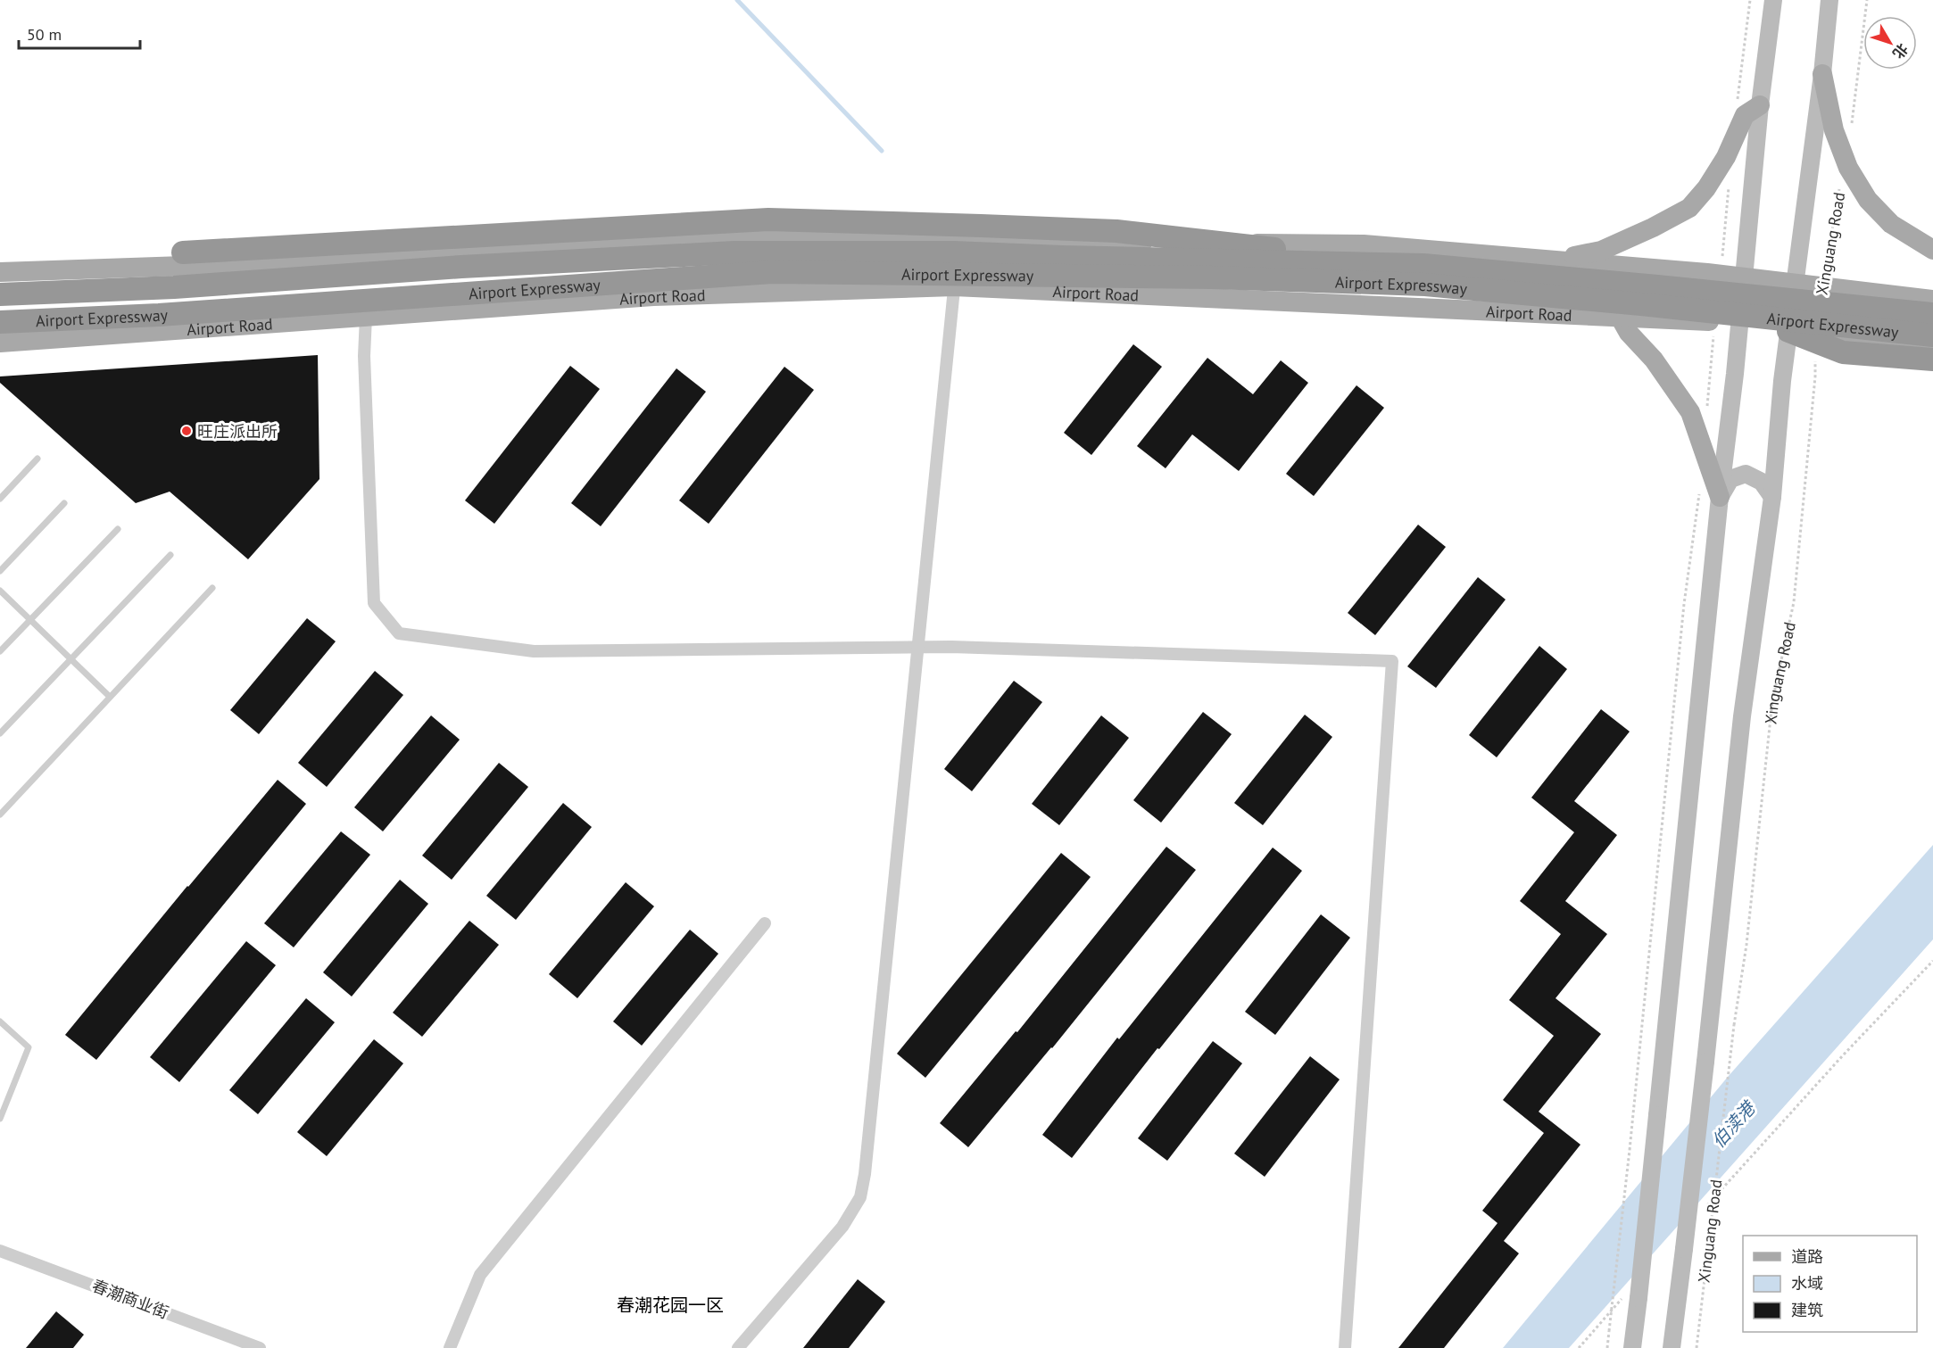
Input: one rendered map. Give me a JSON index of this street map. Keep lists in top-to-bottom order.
{
  "streets": {
    "highway": ["Airport Expressway"],
    "main road": ["Xinguang Road", "Airport Road"],
    "street": ["春潮商业街"]
  },
  "crossings": [
    ["Xinguang Road", "Airport Road"]
  ],
  "districts": ["春潮花园一区"],
  "water": ["伯渎港"],
  "places": ["旺庄派出所"],
  "legend": ["道路", "水域", "建筑"],
  "scale_bar": "50 m",
  "north": "bottom right"
}
